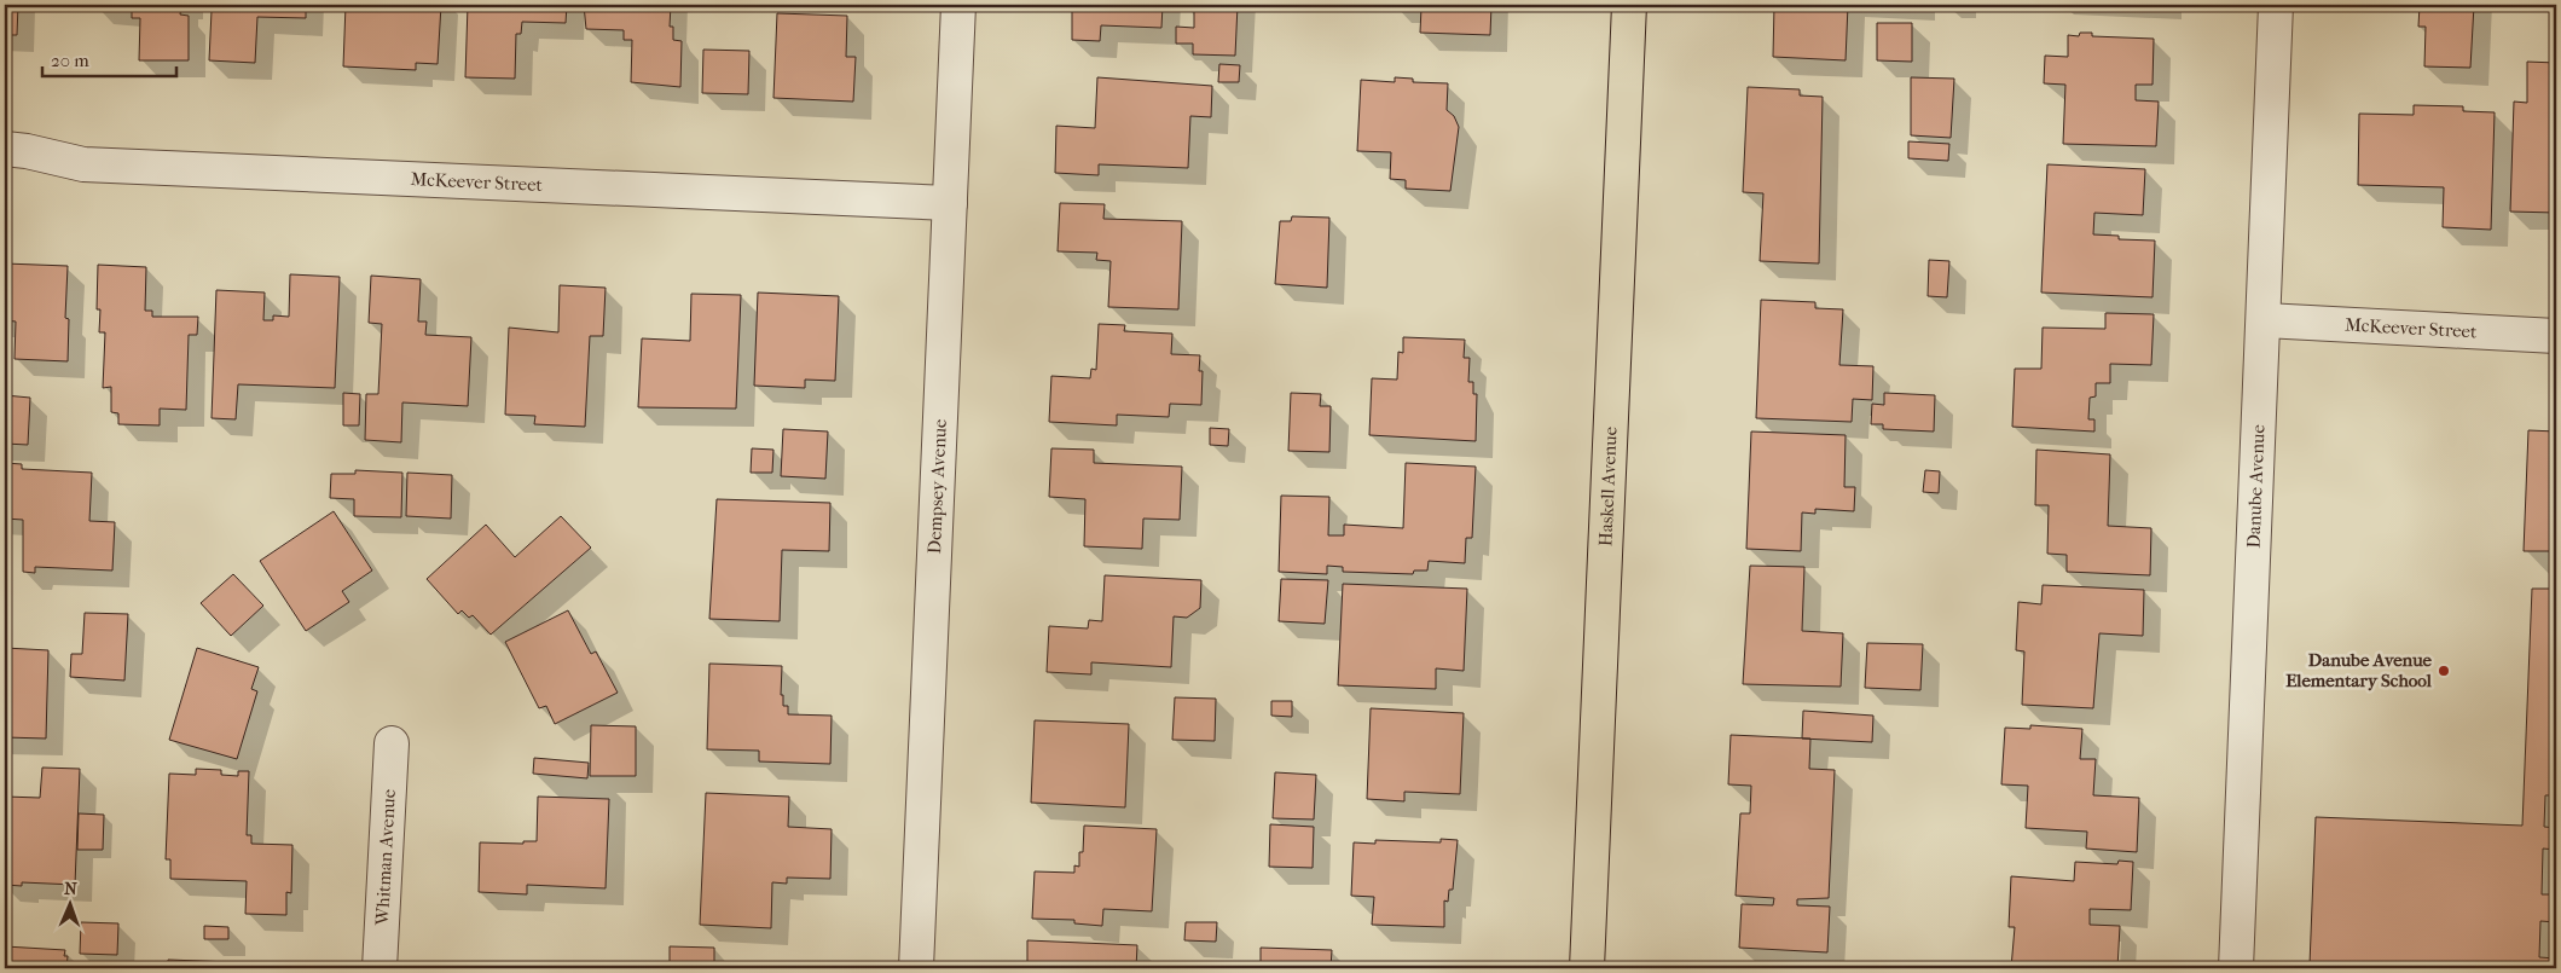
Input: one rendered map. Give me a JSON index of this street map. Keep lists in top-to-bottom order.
{
  "streets": {
    "main road": ["Haskell Avenue"],
    "street": [
      "McKeever Street",
      "Dempsey Avenue",
      "Danube Avenue",
      "Whitman Avenue"
    ]
  },
  "crossings": [
    ["McKeever Street", "Dempsey Avenue"],
    ["McKeever Street", "Danube Avenue"]
  ],
  "places": ["Danube Avenue Elementary School"],
  "scale_bar": "20 m",
  "north": "top"
}
